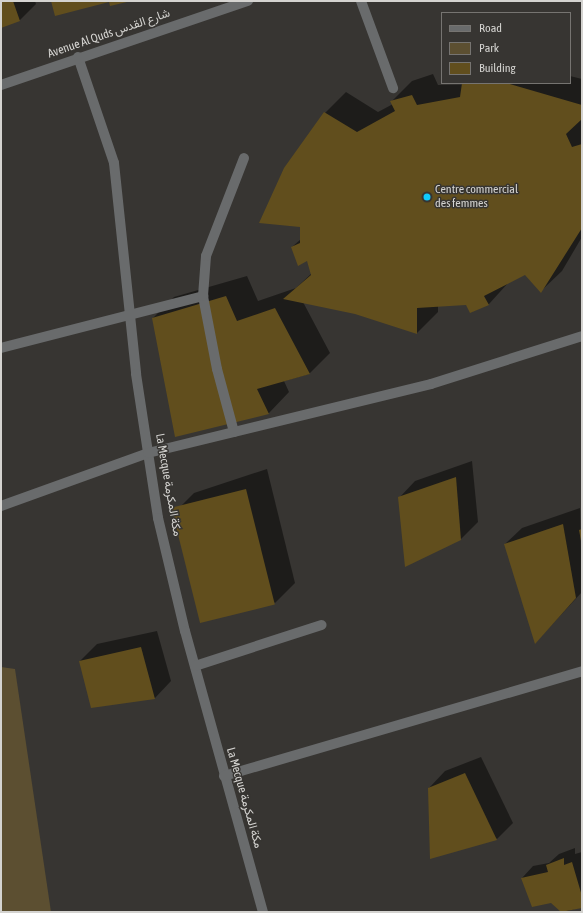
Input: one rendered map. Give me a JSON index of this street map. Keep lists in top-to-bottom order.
{
  "streets": {
    "street": ["Avenue Al Quds شارع القدس", "La Mecque مكة المكرمة"]
  },
  "crossings": [
    ["Avenue Al Quds شارع القدس", "La Mecque مكة المكرمة"]
  ],
  "places": ["Centre commercial des femmes"],
  "legend": ["Road", "Park", "Building"]
}
